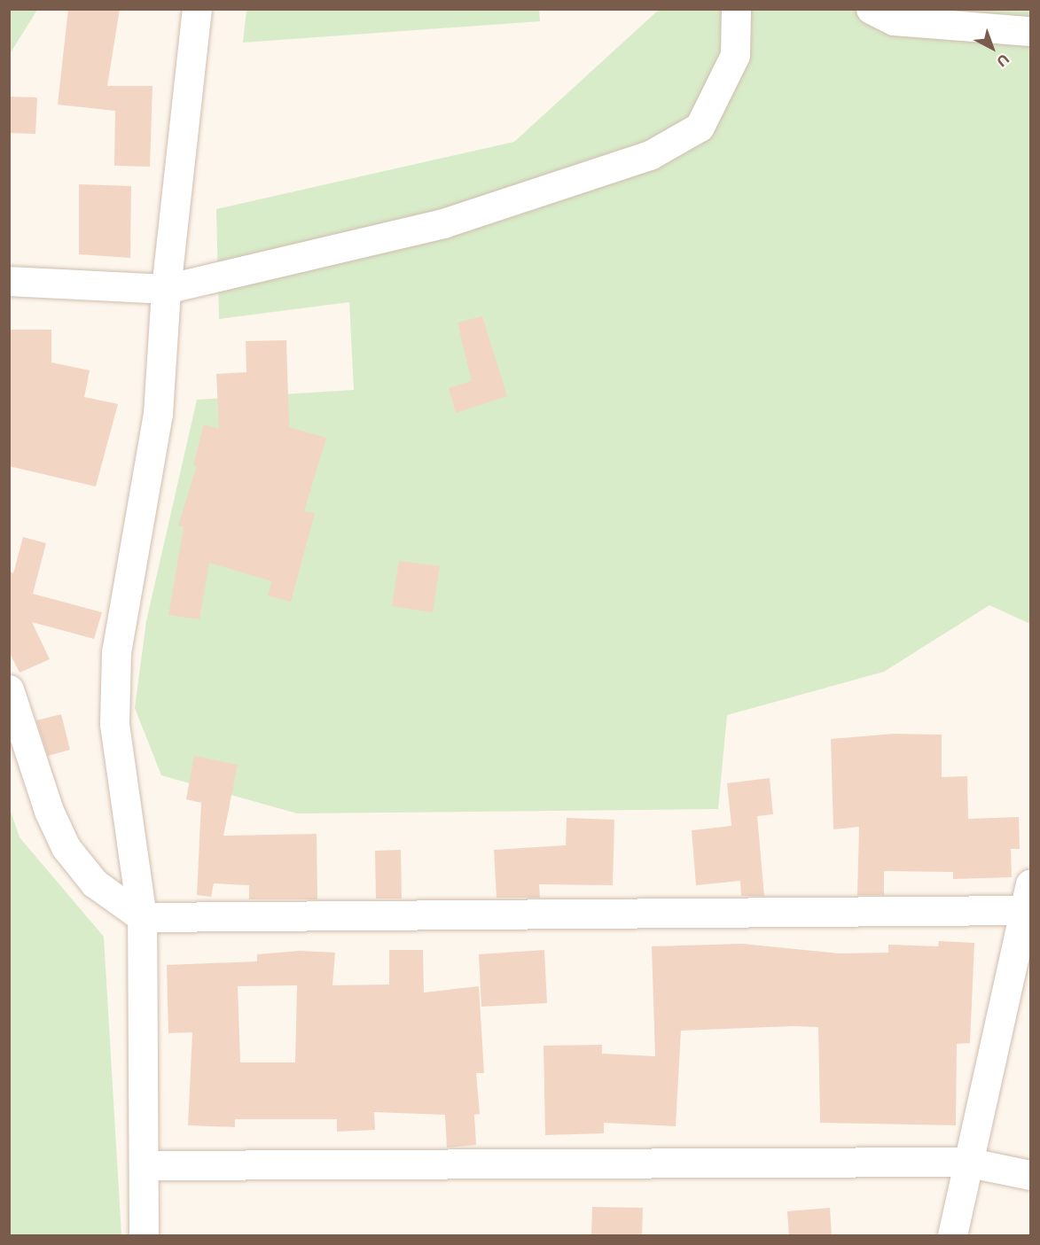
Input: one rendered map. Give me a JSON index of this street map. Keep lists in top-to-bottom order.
{
  "north": "bottom right"
}
